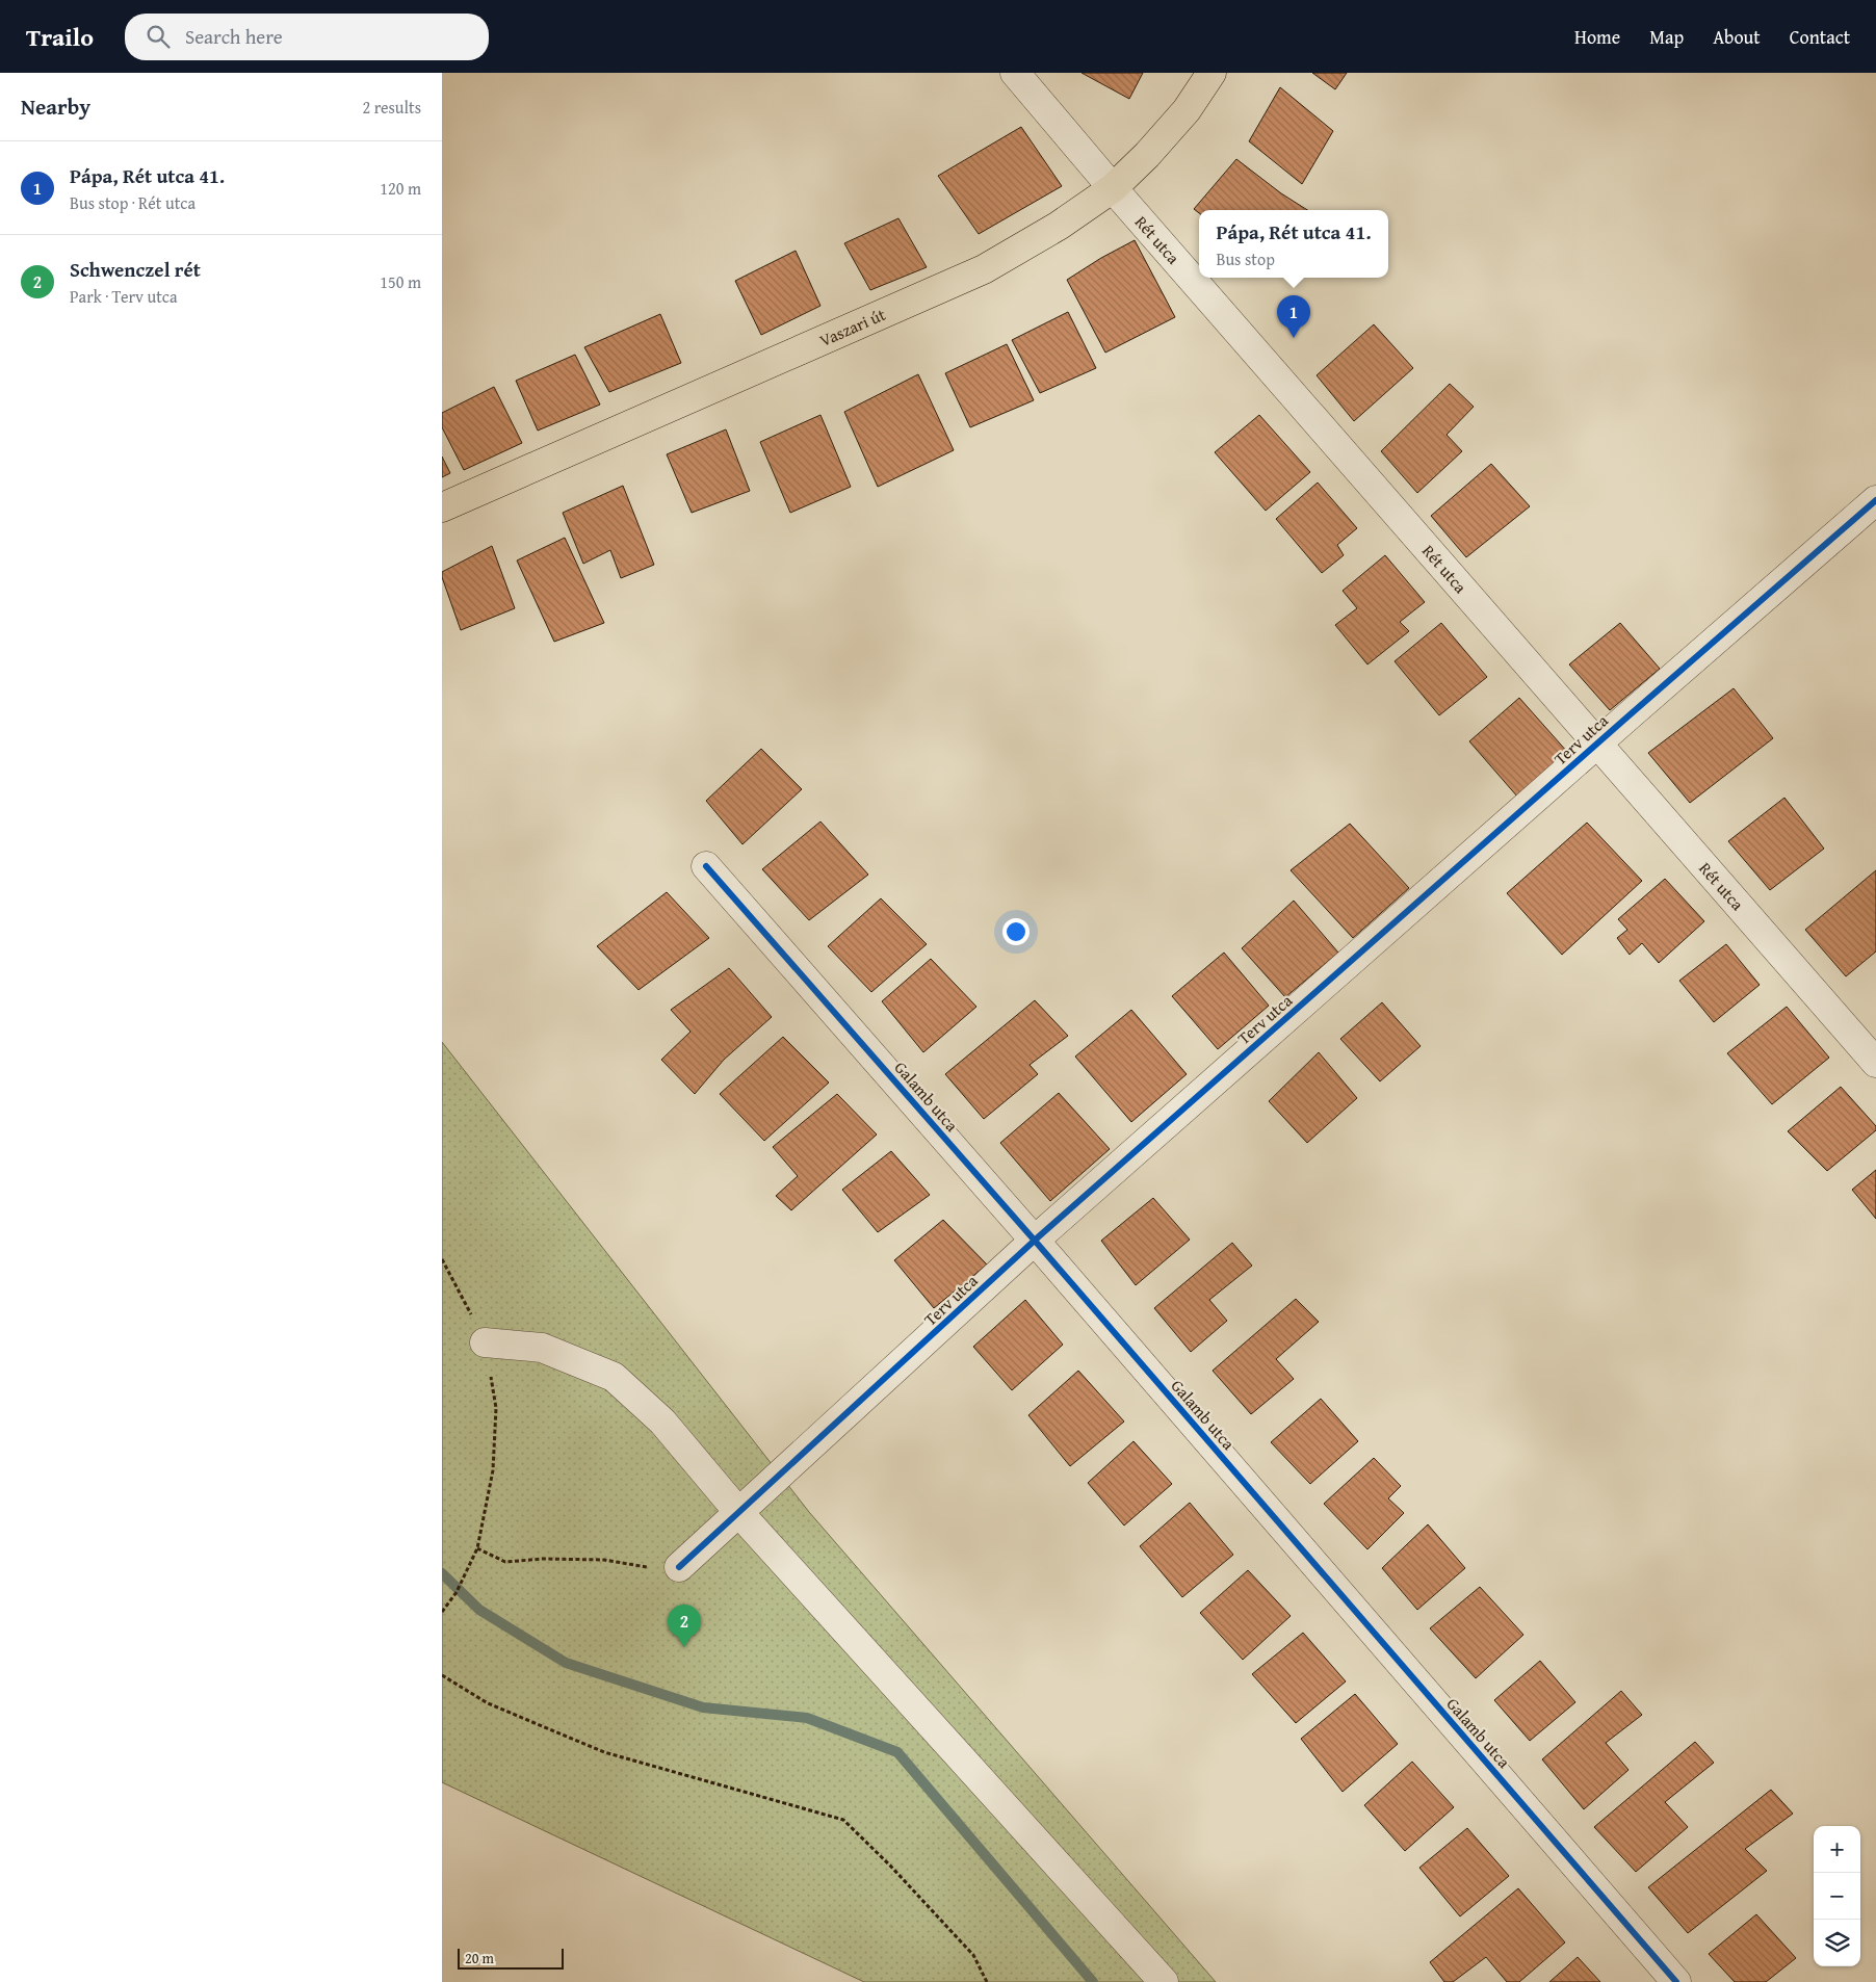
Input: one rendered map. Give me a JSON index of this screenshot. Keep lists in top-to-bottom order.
{
  "streets": {
    "main road": ["Vaszari út"],
    "street": ["Rét utca", "Terv utca", "Galamb utca"]
  },
  "crossings": [
    ["Rét utca", "Vaszari út"],
    ["Rét utca", "Terv utca"],
    ["Terv utca", "Galamb utca"]
  ],
  "scale_bar": "20 m",
  "page": {
    "header": "Trailo",
    "search": "Search here",
    "nav": [
      "Home",
      "Map",
      "About",
      "Contact"
    ],
    "heading": ["Nearby", "2 results"],
    "list": [
      {
        "mark": "1",
        "name": "Pápa, Rét utca 41.",
        "note": "Bus stop · Rét utca",
        "value": "120 m"
      },
      {
        "mark": "2",
        "name": "Schwenczel rét",
        "note": "Park · Terv utca",
        "value": "150 m"
      }
    ],
    "popup": ["Pápa, Rét utca 41.", "Bus stop"],
    "pins": ["1", "2"],
    "map_buttons": ["+", "−"],
    "scale": "20 m"
  }
}
